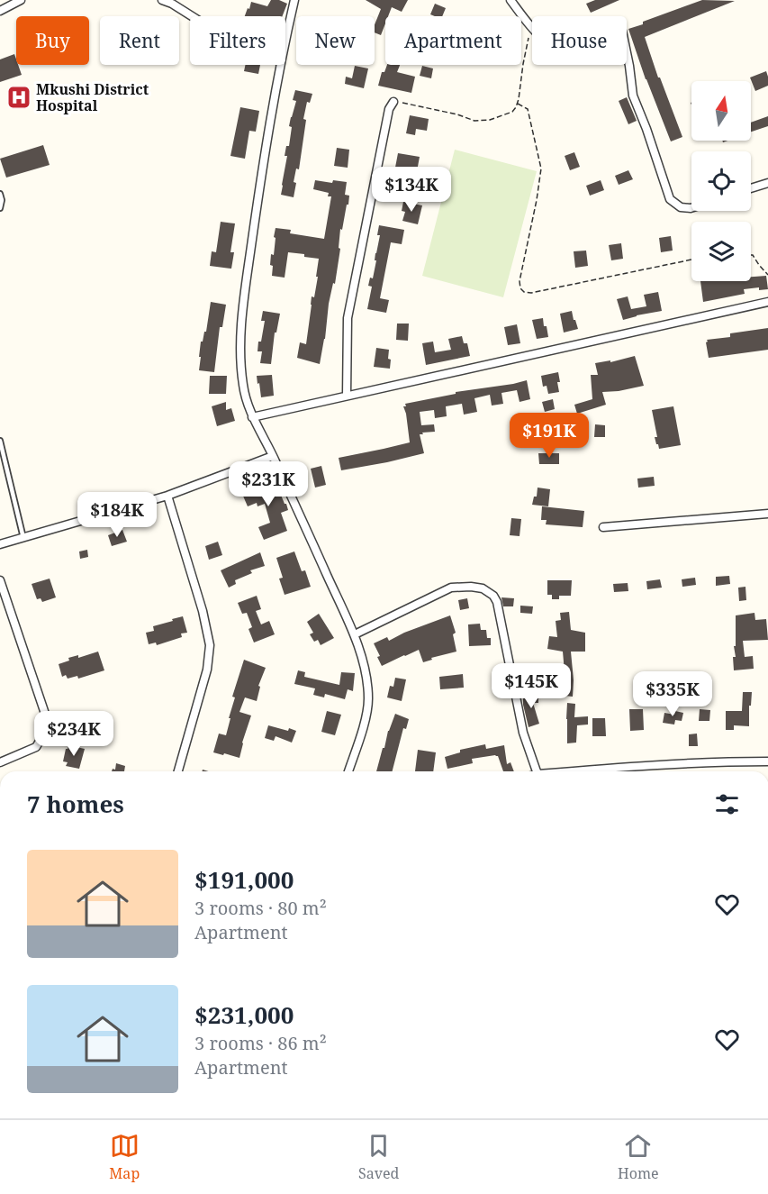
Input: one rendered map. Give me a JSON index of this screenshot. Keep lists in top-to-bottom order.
{
  "places": {
    "hospital": ["Mkushi District Hospital"]
  },
  "north": "top",
  "page": {
    "chip": [
      "Buy",
      "Rent",
      "Filters",
      "New",
      "Apartment",
      "House"
    ],
    "price": [
      "$134K",
      "$191K",
      "$231K",
      "$184K",
      "$145K",
      "$335K",
      "$234K"
    ],
    "heading": "7 homes",
    "list": [
      {
        "name": "$191,000",
        "note": "3 rooms · 80 m² · Apartment"
      },
      {
        "name": "$231,000",
        "note": "3 rooms · 86 m² · Apartment"
      }
    ],
    "tabs": ["Map", "Saved", "Home"]
  }
}
